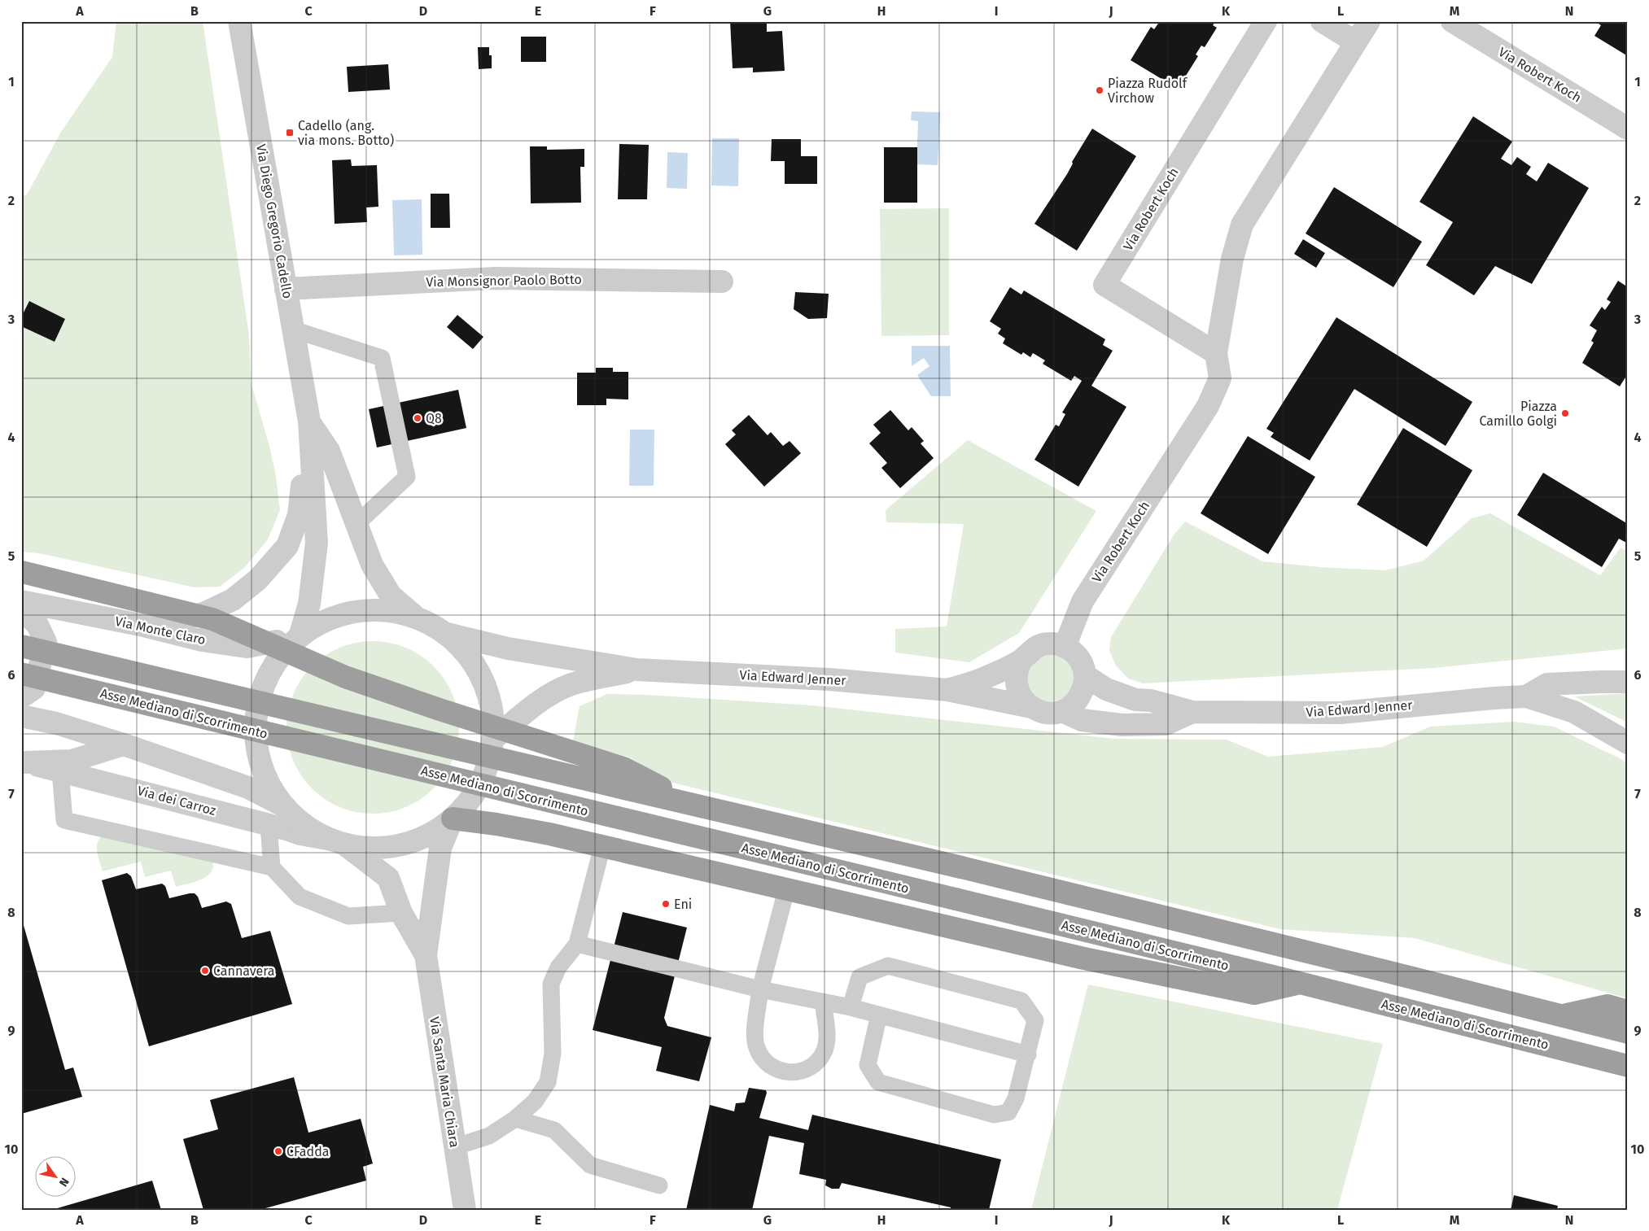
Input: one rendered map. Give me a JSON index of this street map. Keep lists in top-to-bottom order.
{
  "streets": {
    "highway": ["Asse Mediano di Scorrimento"],
    "street": [
      "Via Robert Koch",
      "Via Diego Gregorio Cadello",
      "Via Monsignor Paolo Botto",
      "Via Monte Claro",
      "Via Edward Jenner",
      "Via dei Carroz",
      "Via Santa Maria Chiara"
    ]
  },
  "crossings": [
    ["Via Robert Koch", "Via Edward Jenner"],
    ["Via Diego Gregorio Cadello", "Via Monsignor Paolo Botto"],
    ["Via Diego Gregorio Cadello", "Via Monte Claro"],
    ["Via dei Carroz", "Via Santa Maria Chiara"]
  ],
  "places": {
    "other": [
      "Piazza Rudolf Virchow",
      "Piazza Camillo Golgi",
      "Q8",
      "Eni",
      "Cannavera",
      "CFadda"
    ],
    "transit": ["Cadello (ang. via mons. Botto)"]
  },
  "north": "bottom right",
  "grid": {
    "columns": [
      "A",
      "B",
      "C",
      "D",
      "E",
      "F",
      "G",
      "H",
      "I",
      "J",
      "K",
      "L",
      "M",
      "N"
    ],
    "rows": [
      "1",
      "2",
      "3",
      "4",
      "5",
      "6",
      "7",
      "8",
      "9",
      "10"
    ]
  }
}
